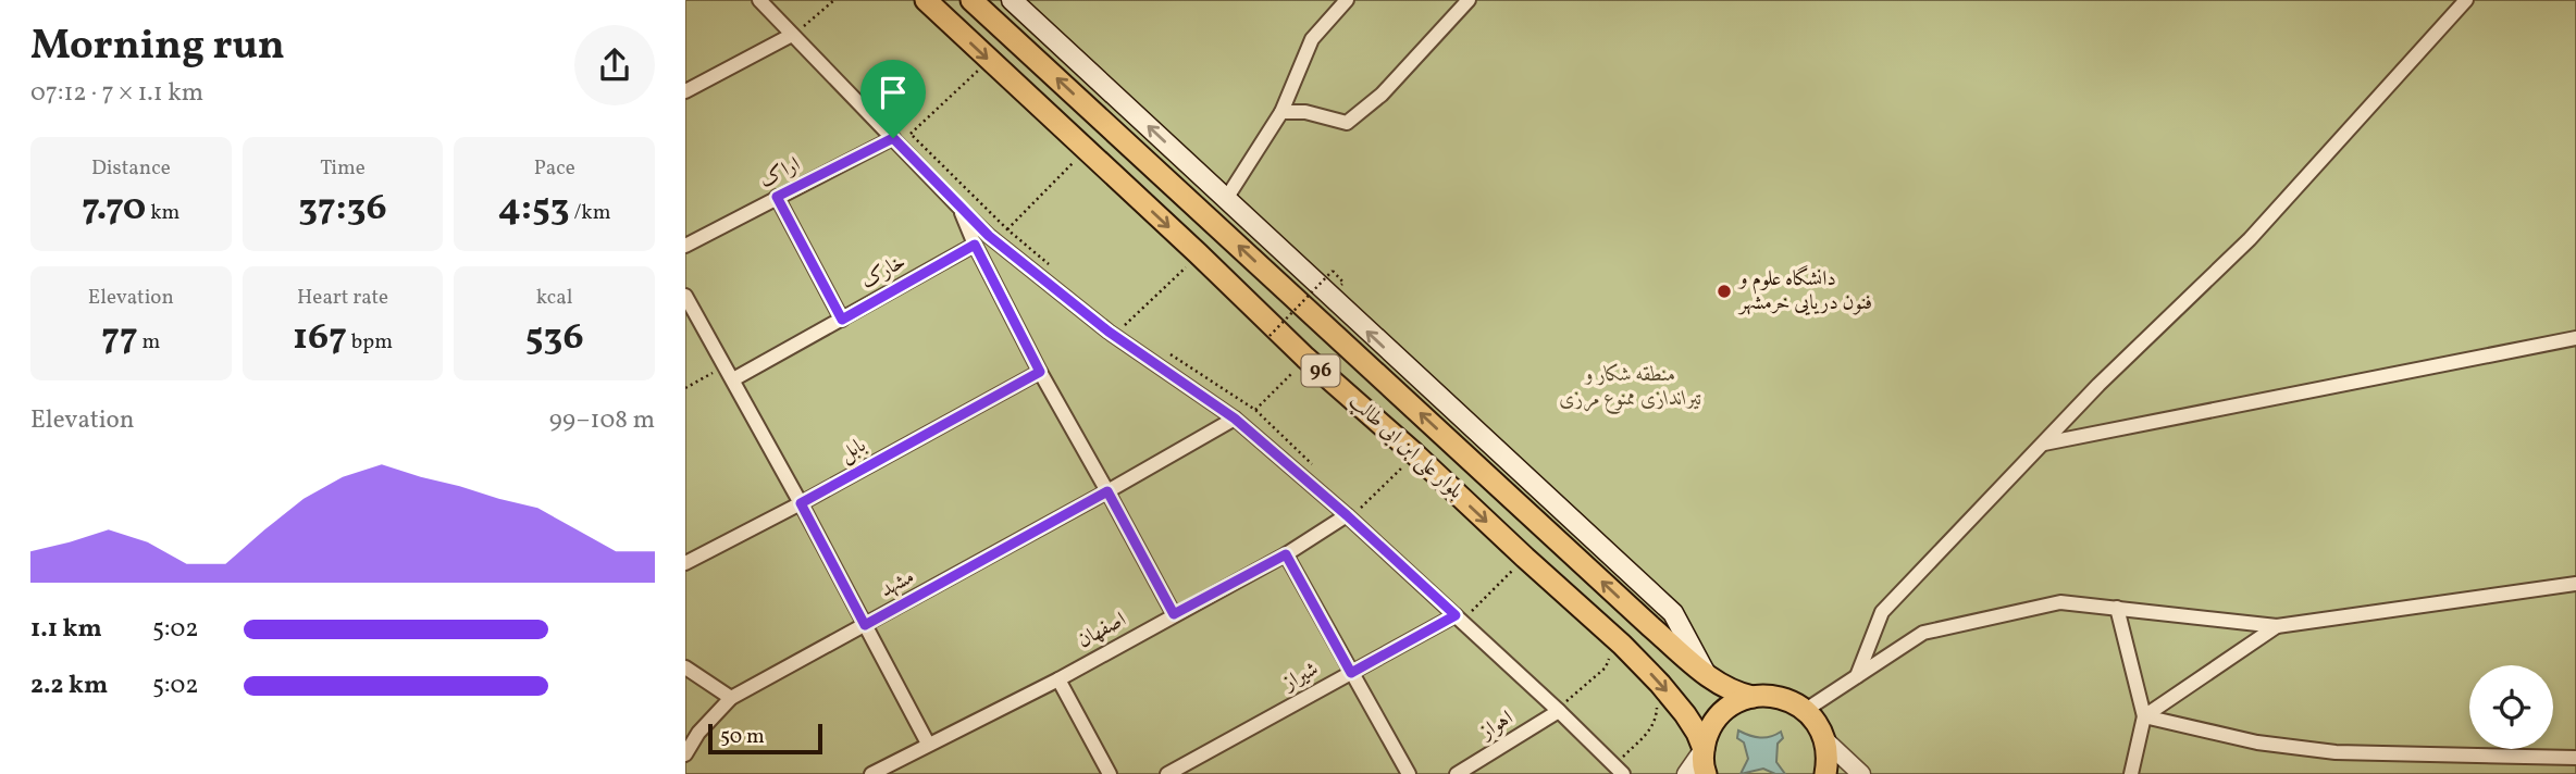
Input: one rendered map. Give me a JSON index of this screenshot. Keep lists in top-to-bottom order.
{
  "streets": {
    "main road": ["96", "بلوار علی ابن ابی طالب"],
    "street": [
      "اراک",
      "خارک",
      "بابل",
      "مشهد",
      "اصفهان",
      "شیراز",
      "اهواز"
    ]
  },
  "crossings": [
    ["96", "بلوار علی ابن ابی طالب"]
  ],
  "parks": ["منطقه شکار و تیراندازی ممنوع مرزی"],
  "places": ["دانشگاه علوم و فنون دریایی خرمشهر"],
  "scale_bar": "50 m",
  "page": {
    "heading": ["Morning run", "07:12 · 7 × 1.1 km"],
    "stats": [
      ["Distance", "7.70 km"],
      ["Time", "37:36"],
      ["Pace", "4:53 /km"],
      ["Elevation", "77 m"],
      ["Heart rate", "167 bpm"],
      ["kcal", "536"]
    ],
    "chart": ["Elevation", "99–108 m"],
    "list": [
      {
        "name": "1.1 km",
        "note": "5:02"
      },
      {
        "name": "2.2 km",
        "note": "5:02"
      }
    ],
    "scale": "50 m"
  }
}
